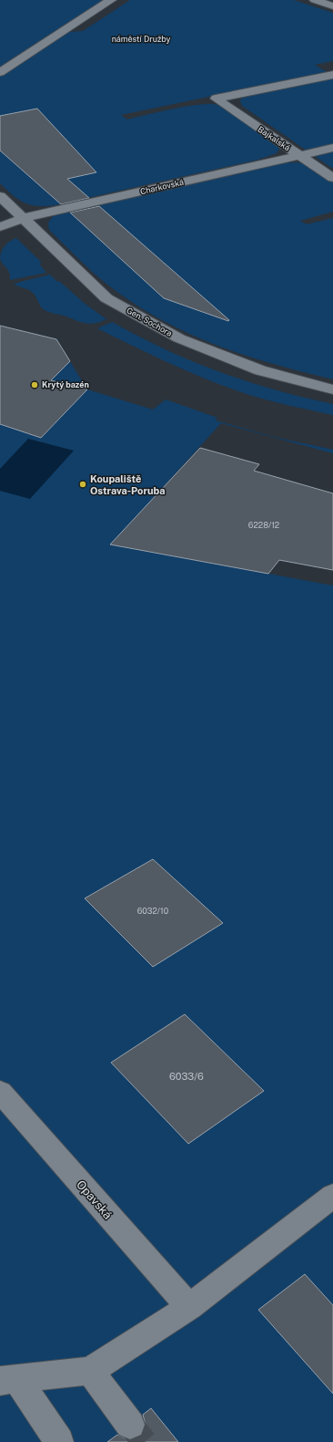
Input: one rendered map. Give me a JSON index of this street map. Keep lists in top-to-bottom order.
{
  "streets": {
    "street": [
      "Bajkalská",
      "Charkovská",
      "Gen. Sochora",
      "Opavská"
    ]
  },
  "crossings": [
    ["Bajkalská", "Charkovská"],
    ["Charkovská", "Gen. Sochora"]
  ],
  "parks": ["náměstí Družby"],
  "places": ["Krytý bazén", "Koupaliště Ostrava-Poruba"],
  "house_numbers": ["6228/12", "6032/10", "6033/6"]
}
